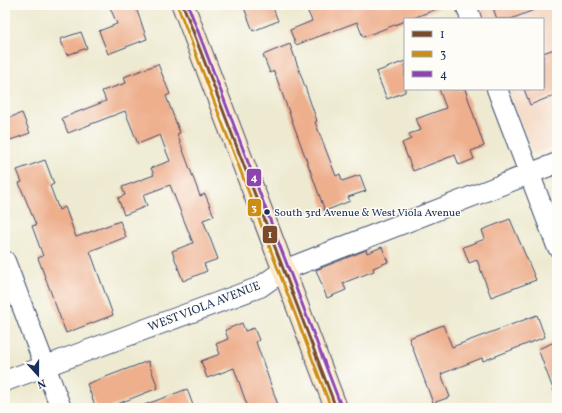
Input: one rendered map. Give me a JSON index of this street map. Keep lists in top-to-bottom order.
{
  "streets": {
    "street": ["WEST VIOLA AVENUE"]
  },
  "places": ["South 3rd Avenue & West Viola Avenue"],
  "lines": ["transit line 1", "transit line 4", "transit line 3"],
  "legend": ["1", "3", "4"],
  "north": "bottom"
}
